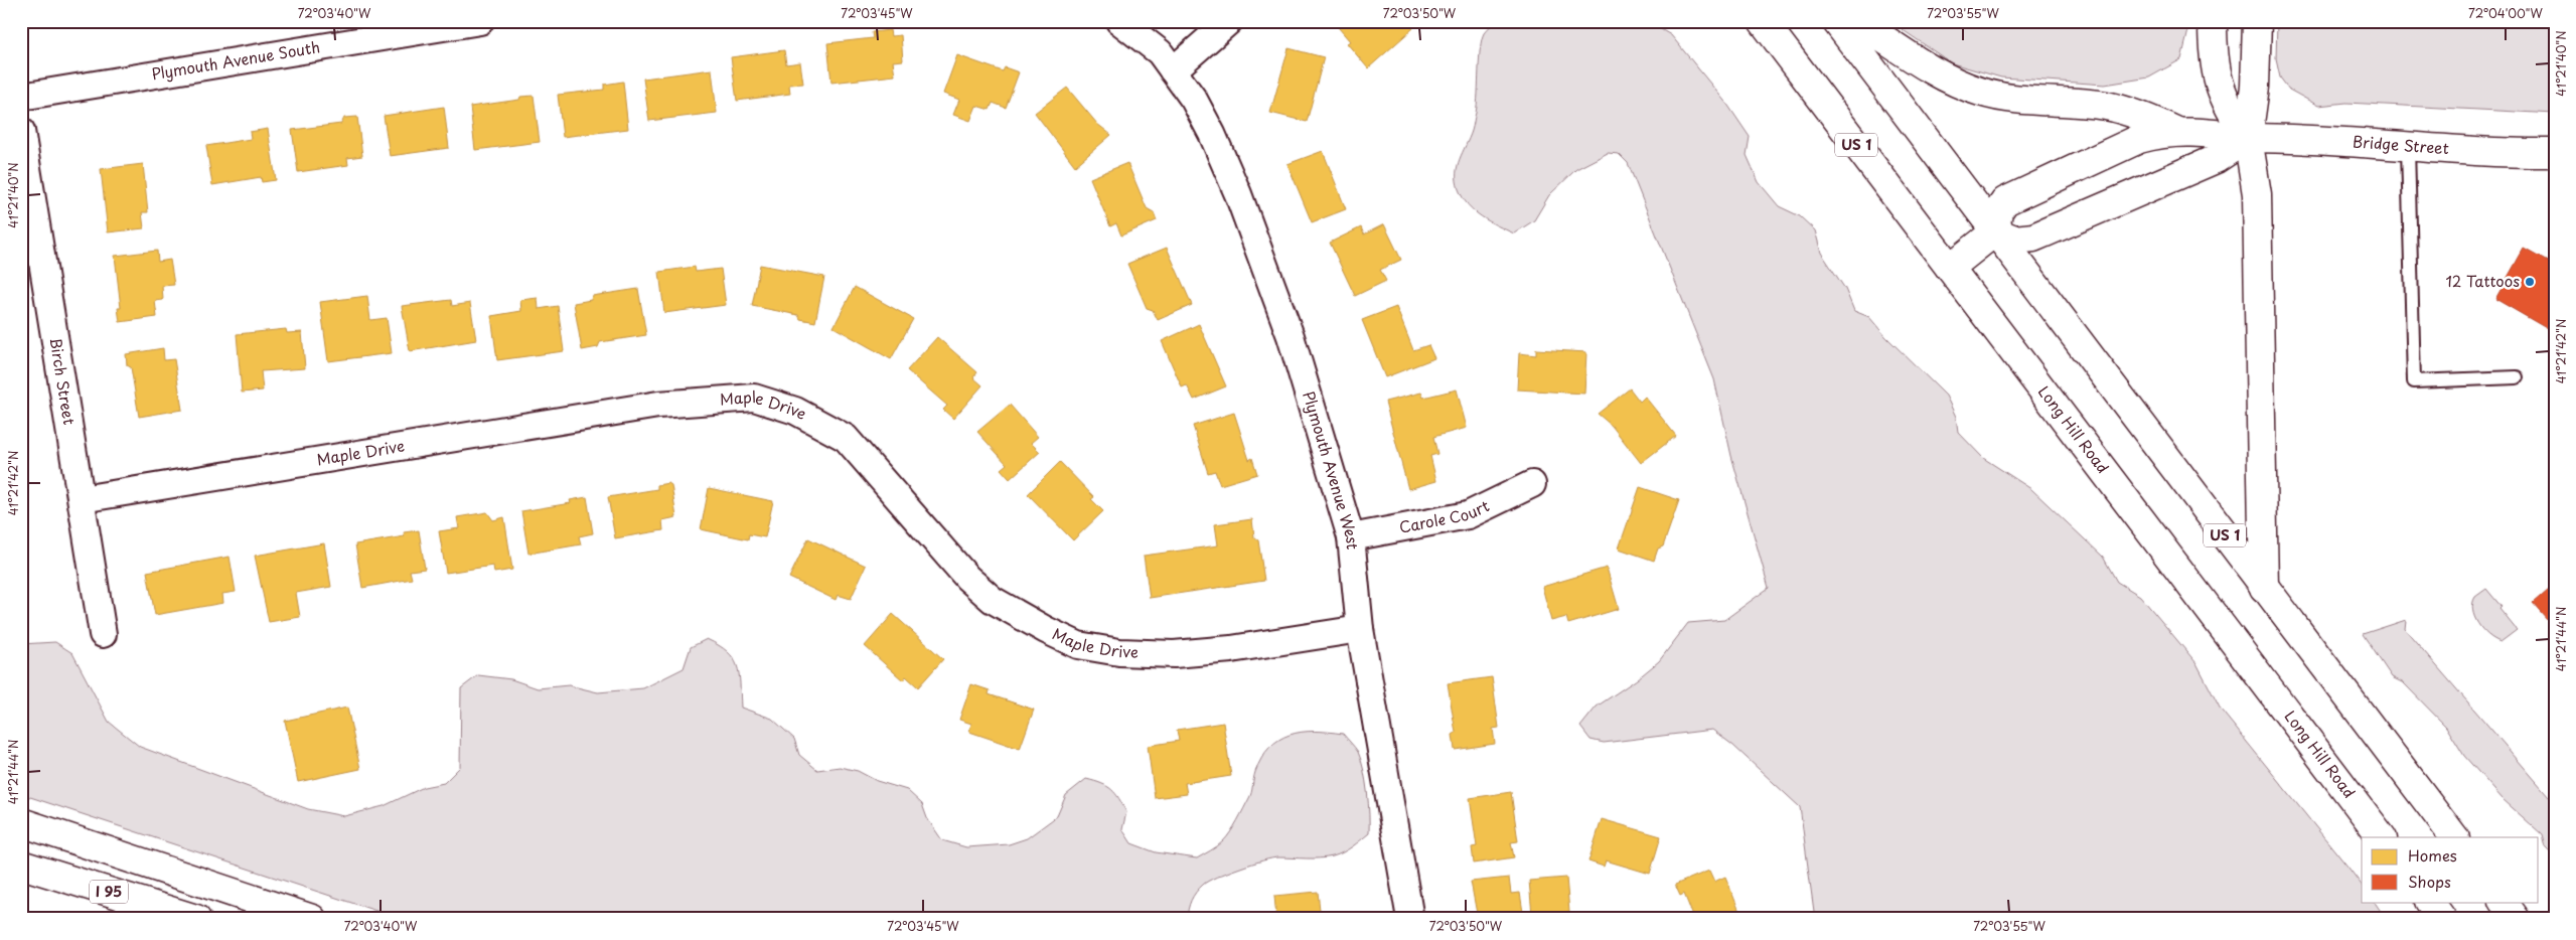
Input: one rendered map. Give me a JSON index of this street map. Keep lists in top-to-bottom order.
{
  "streets": {
    "main road": [
      "US 1",
      "Bridge Street",
      "Long Hill Road",
      "I 95"
    ],
    "street": [
      "Plymouth Avenue South",
      "Birch Street",
      "Maple Drive",
      "Plymouth Avenue West",
      "Carole Court"
    ]
  },
  "crossings": [
    ["US 1", "Bridge Street"],
    ["Birch Street", "Maple Drive"],
    ["Maple Drive", "Plymouth Avenue West"],
    ["Plymouth Avenue West", "Carole Court"]
  ],
  "places": ["12 Tattoos"],
  "legend": ["Homes", "Shops"],
  "coordinates": [
    "72°03'40\"W",
    "72°03'45\"W",
    "72°03'50\"W",
    "72°03'55\"W",
    "72°04'00\"W",
    "41°21'40\"N",
    "41°21'42\"N",
    "41°21'44\"N"
  ]
}
